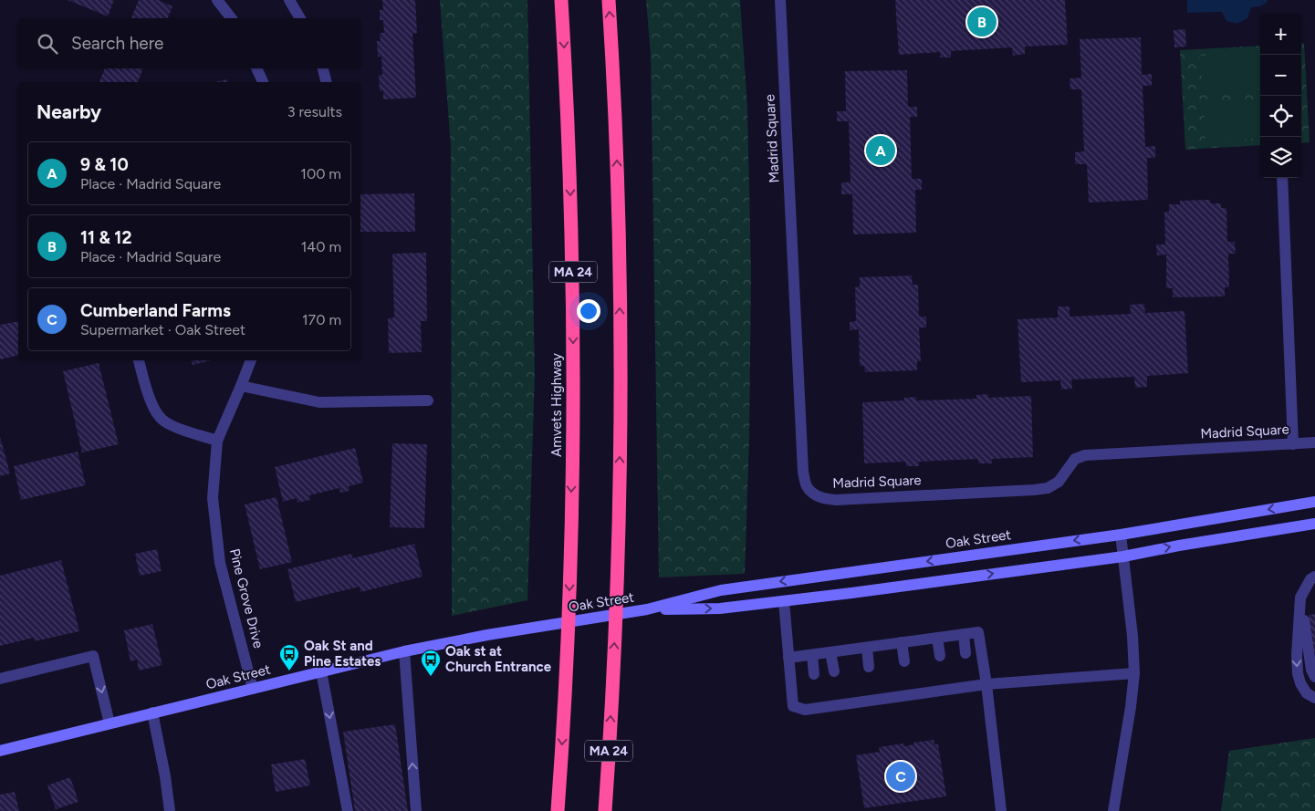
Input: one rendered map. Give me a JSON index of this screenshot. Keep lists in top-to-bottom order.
{
  "streets": {
    "highway": ["MA 24", "Amvets Highway"],
    "main road": ["Oak Street"],
    "street": ["Madrid Square", "Pine Grove Drive"]
  },
  "crossings": [
    ["Oak Street", "Pine Grove Drive"]
  ],
  "places": {
    "bus stop": ["Oak St and Pine Estates", "Oak st at Church Entrance"]
  },
  "page": {
    "pins": ["B", "A", "C"],
    "map_buttons": ["+", "−"],
    "search": "Search here",
    "heading": ["Nearby", "3 results"],
    "list": [
      {
        "mark": "A",
        "name": "9 & 10",
        "note": "Place · Madrid Square",
        "value": "100 m"
      },
      {
        "mark": "B",
        "name": "11 & 12",
        "note": "Place · Madrid Square",
        "value": "140 m"
      },
      {
        "mark": "C",
        "name": "Cumberland Farms",
        "note": "Supermarket · Oak Street",
        "value": "170 m"
      }
    ]
  }
}
